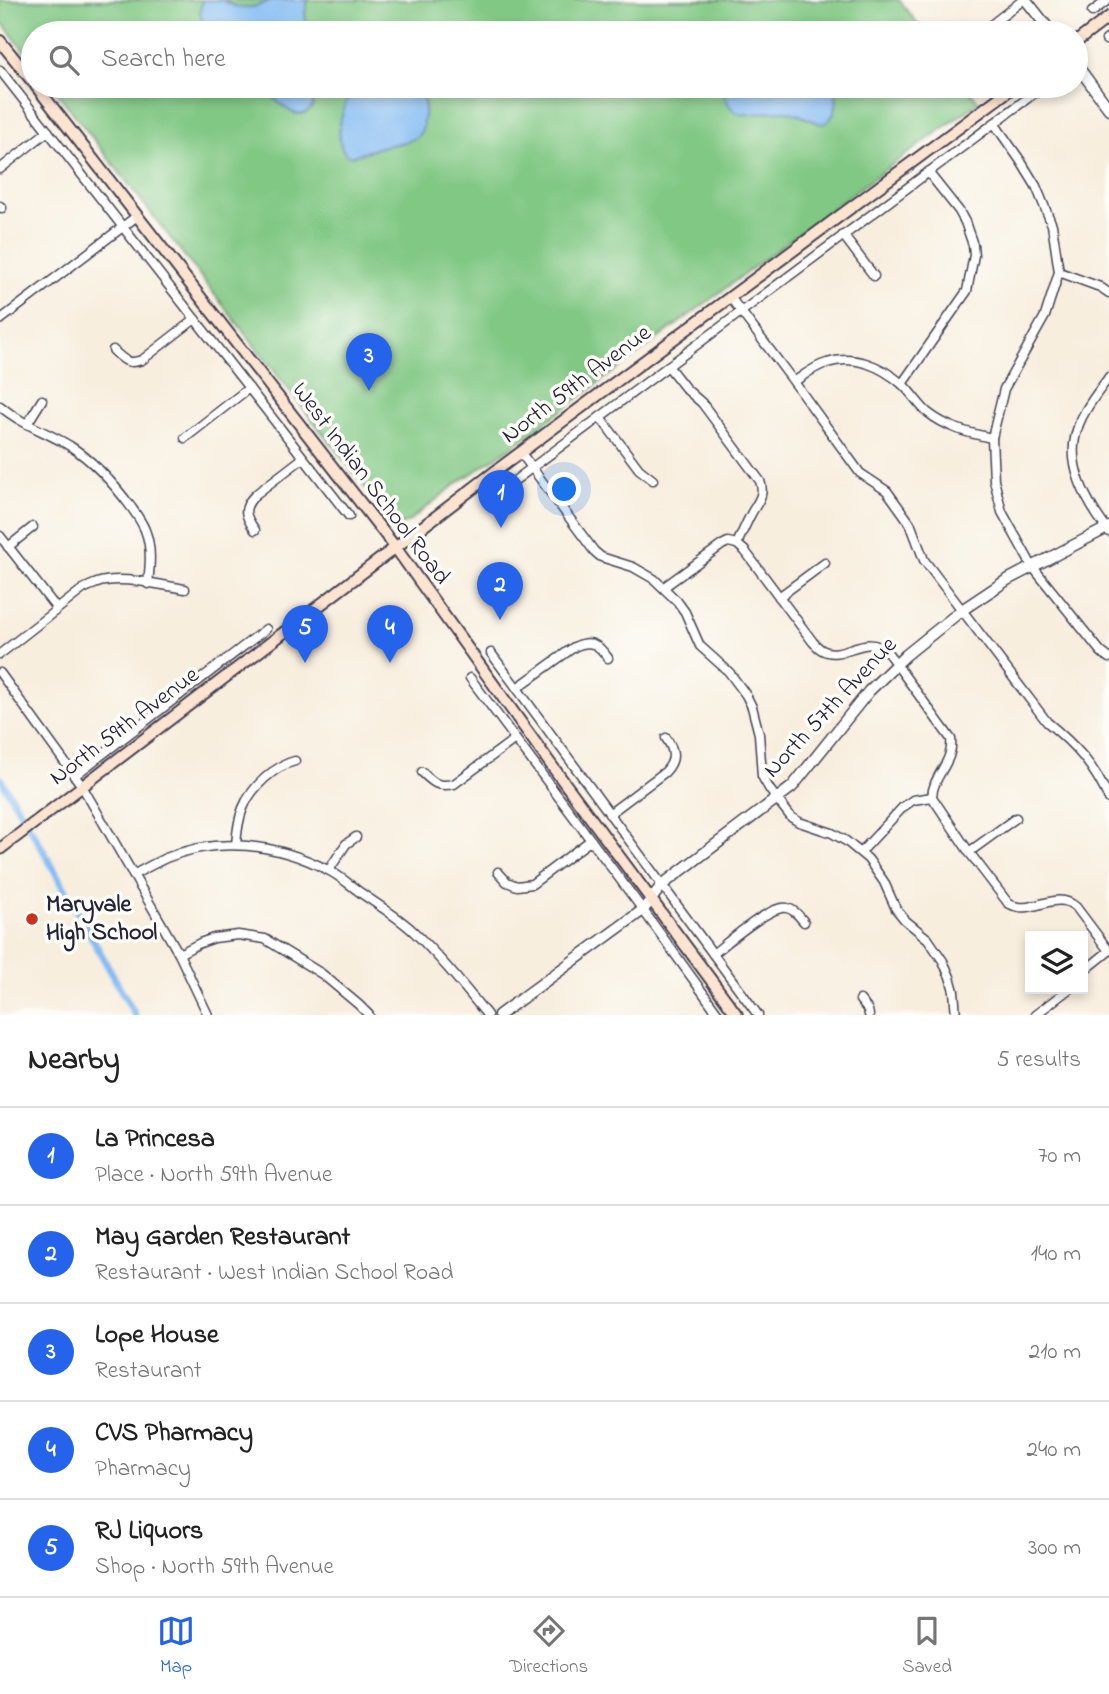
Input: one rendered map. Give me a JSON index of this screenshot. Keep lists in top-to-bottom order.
{
  "streets": {
    "main road": ["North 59th Avenue", "West Indian School Road"],
    "street": ["North 57th Avenue"]
  },
  "crossings": [
    ["North 59th Avenue", "West Indian School Road"],
    ["West Indian School Road", "North 57th Avenue"]
  ],
  "places": ["Maryvale High School"],
  "page": {
    "search": "Search here",
    "pins": [
      "3",
      "1",
      "2",
      "4",
      "5"
    ],
    "heading": ["Nearby", "5 results"],
    "list": [
      {
        "mark": "1",
        "name": "La Princesa",
        "note": "Place · North 59th Avenue",
        "value": "70 m"
      },
      {
        "mark": "2",
        "name": "May Garden Restaurant",
        "note": "Restaurant · West Indian School Road",
        "value": "140 m"
      },
      {
        "mark": "3",
        "name": "Lope House",
        "note": "Restaurant",
        "value": "210 m"
      },
      {
        "mark": "4",
        "name": "CVS Pharmacy",
        "note": "Pharmacy",
        "value": "240 m"
      },
      {
        "mark": "5",
        "name": "RJ Liquors",
        "note": "Shop · North 59th Avenue",
        "value": "300 m"
      }
    ],
    "nav": ["Map", "Directions", "Saved"]
  }
}
